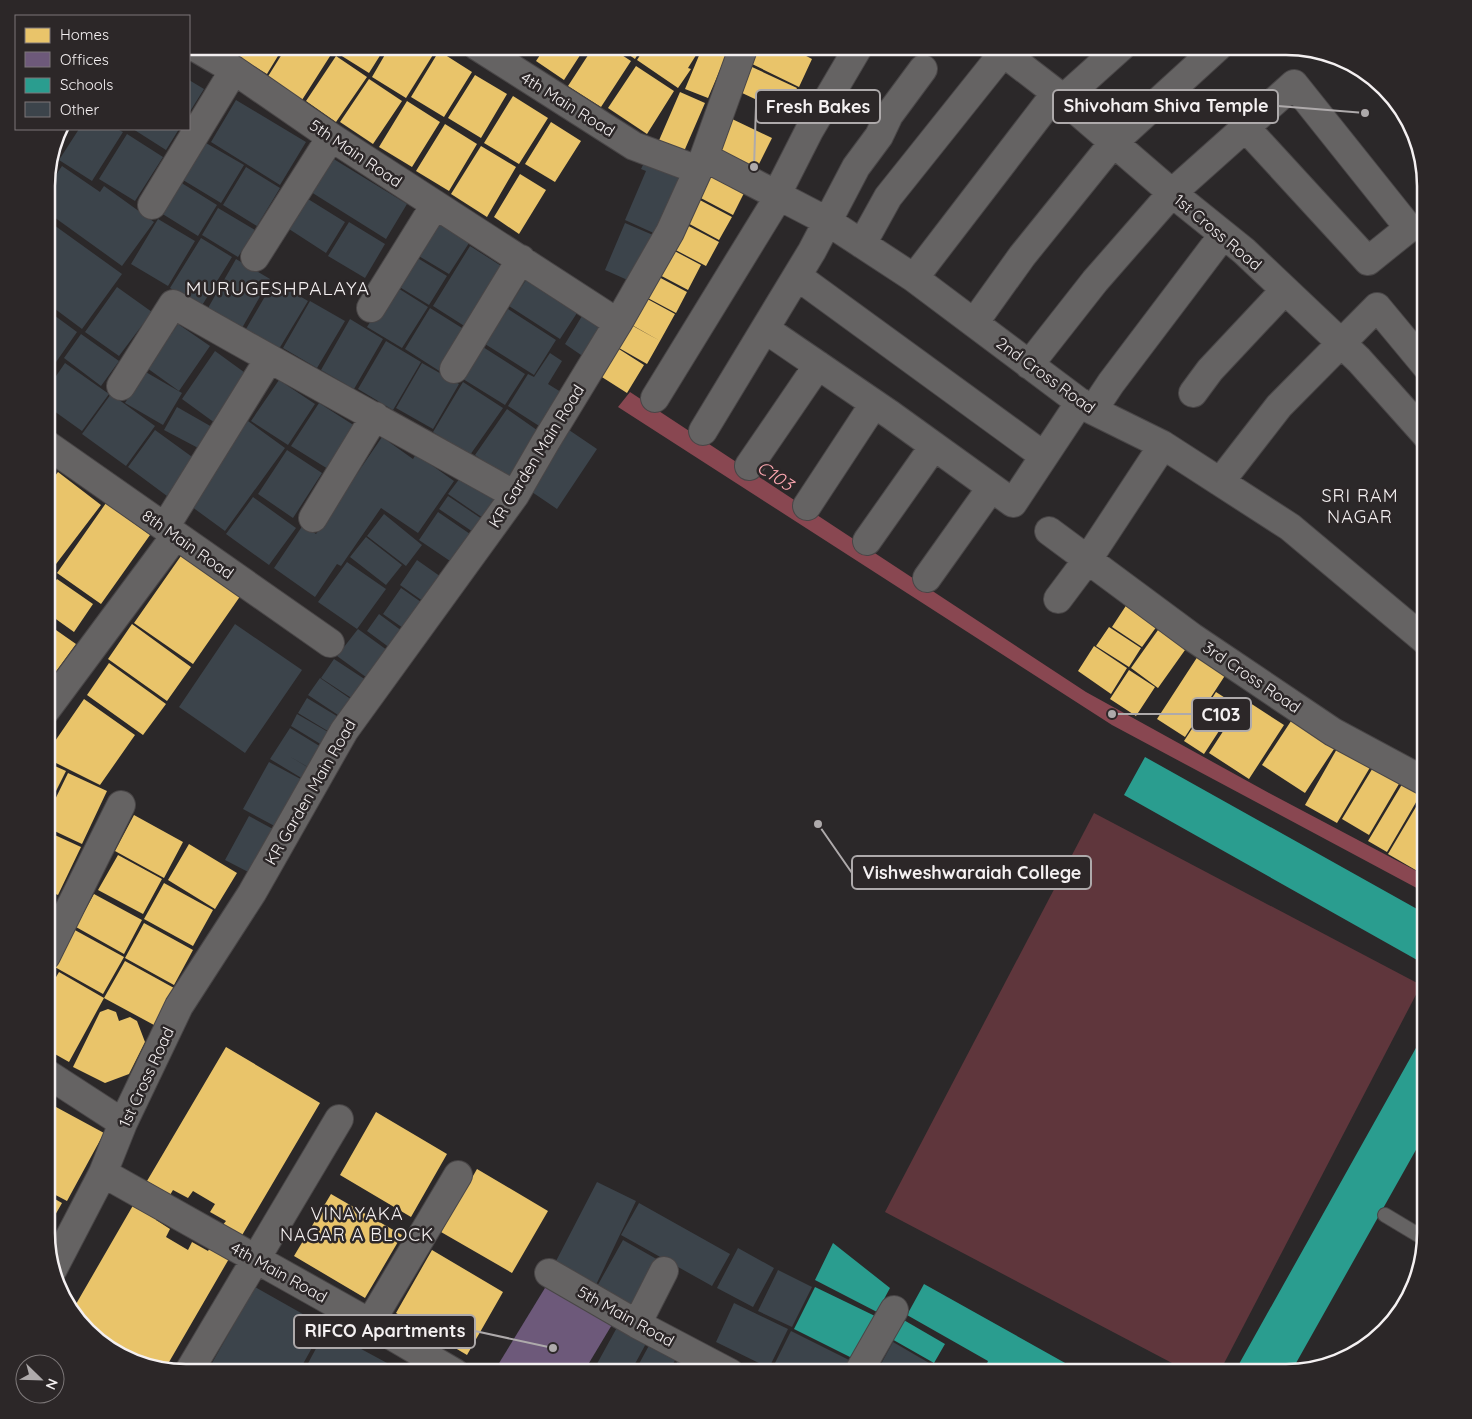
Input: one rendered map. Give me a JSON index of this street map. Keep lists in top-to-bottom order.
{
  "streets": {
    "street": [
      "4th Main Road",
      "5th Main Road",
      "1st Cross Road",
      "2nd Cross Road",
      "KR Garden Main Road",
      "8th Main Road",
      "3rd Cross Road"
    ]
  },
  "crossings": [
    ["4th Main Road", "1st Cross Road"],
    ["4th Main Road", "2nd Cross Road"],
    ["5th Main Road", "KR Garden Main Road"],
    ["1st Cross Road", "KR Garden Main Road"],
    ["2nd Cross Road", "KR Garden Main Road"]
  ],
  "districts": ["MURUGESHPALAYA", "SRI RAM NAGAR", "VINAYAKA NAGAR A BLOCK"],
  "water": ["C103"],
  "places": [
    "Shivoham Shiva Temple",
    "Fresh Bakes",
    "C103",
    "Vishweshwaraiah College",
    "RIFCO Apartments"
  ],
  "legend": [
    "Homes",
    "Offices",
    "Schools",
    "Other"
  ],
  "north": "bottom right"
}
